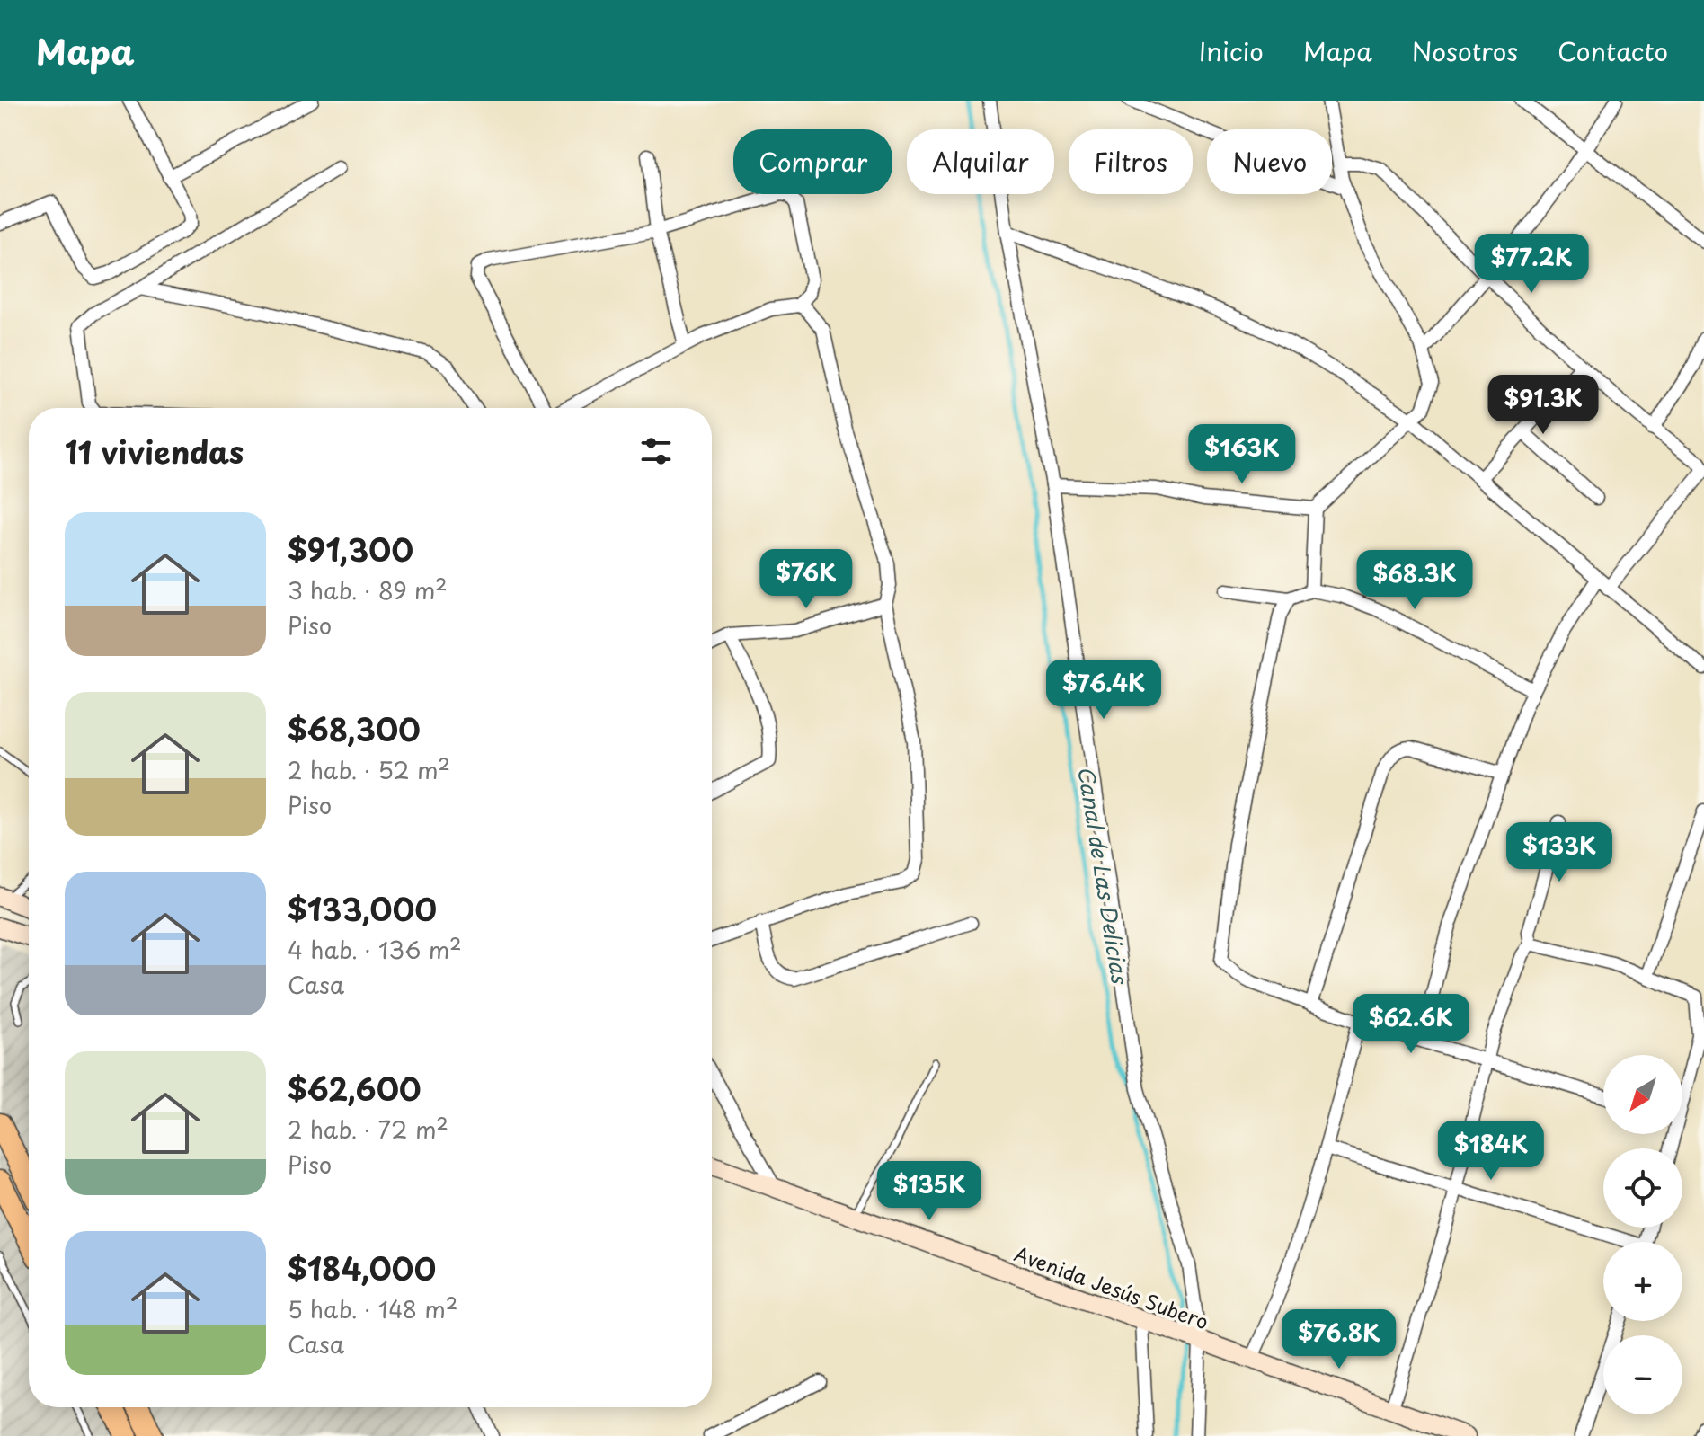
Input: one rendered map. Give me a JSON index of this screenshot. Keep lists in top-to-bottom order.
{
  "streets": {
    "main road": ["Avenida Jesús Subero"]
  },
  "water": ["Canal de Las Delicias"],
  "north": "bottom left",
  "page": {
    "header": "Mapa",
    "nav": [
      "Inicio",
      "Mapa",
      "Nosotros",
      "Contacto"
    ],
    "chip": [
      "Comprar",
      "Alquilar",
      "Filtros",
      "Nuevo"
    ],
    "price": [
      "$77.2K",
      "$91.3K",
      "$163K",
      "$76K",
      "$68.3K",
      "$76.4K",
      "$133K",
      "$62.6K",
      "$184K",
      "$135K",
      "$76.8K"
    ],
    "heading": "11 viviendas",
    "list": [
      {
        "name": "$91,300",
        "note": "3 hab. · 89 m² · Piso"
      },
      {
        "name": "$68,300",
        "note": "2 hab. · 52 m² · Piso"
      },
      {
        "name": "$133,000",
        "note": "4 hab. · 136 m² · Casa"
      },
      {
        "name": "$62,600",
        "note": "2 hab. · 72 m² · Piso"
      },
      {
        "name": "$184,000",
        "note": "5 hab. · 148 m² · Casa"
      }
    ],
    "map_buttons": ["+", "−"]
  }
}
